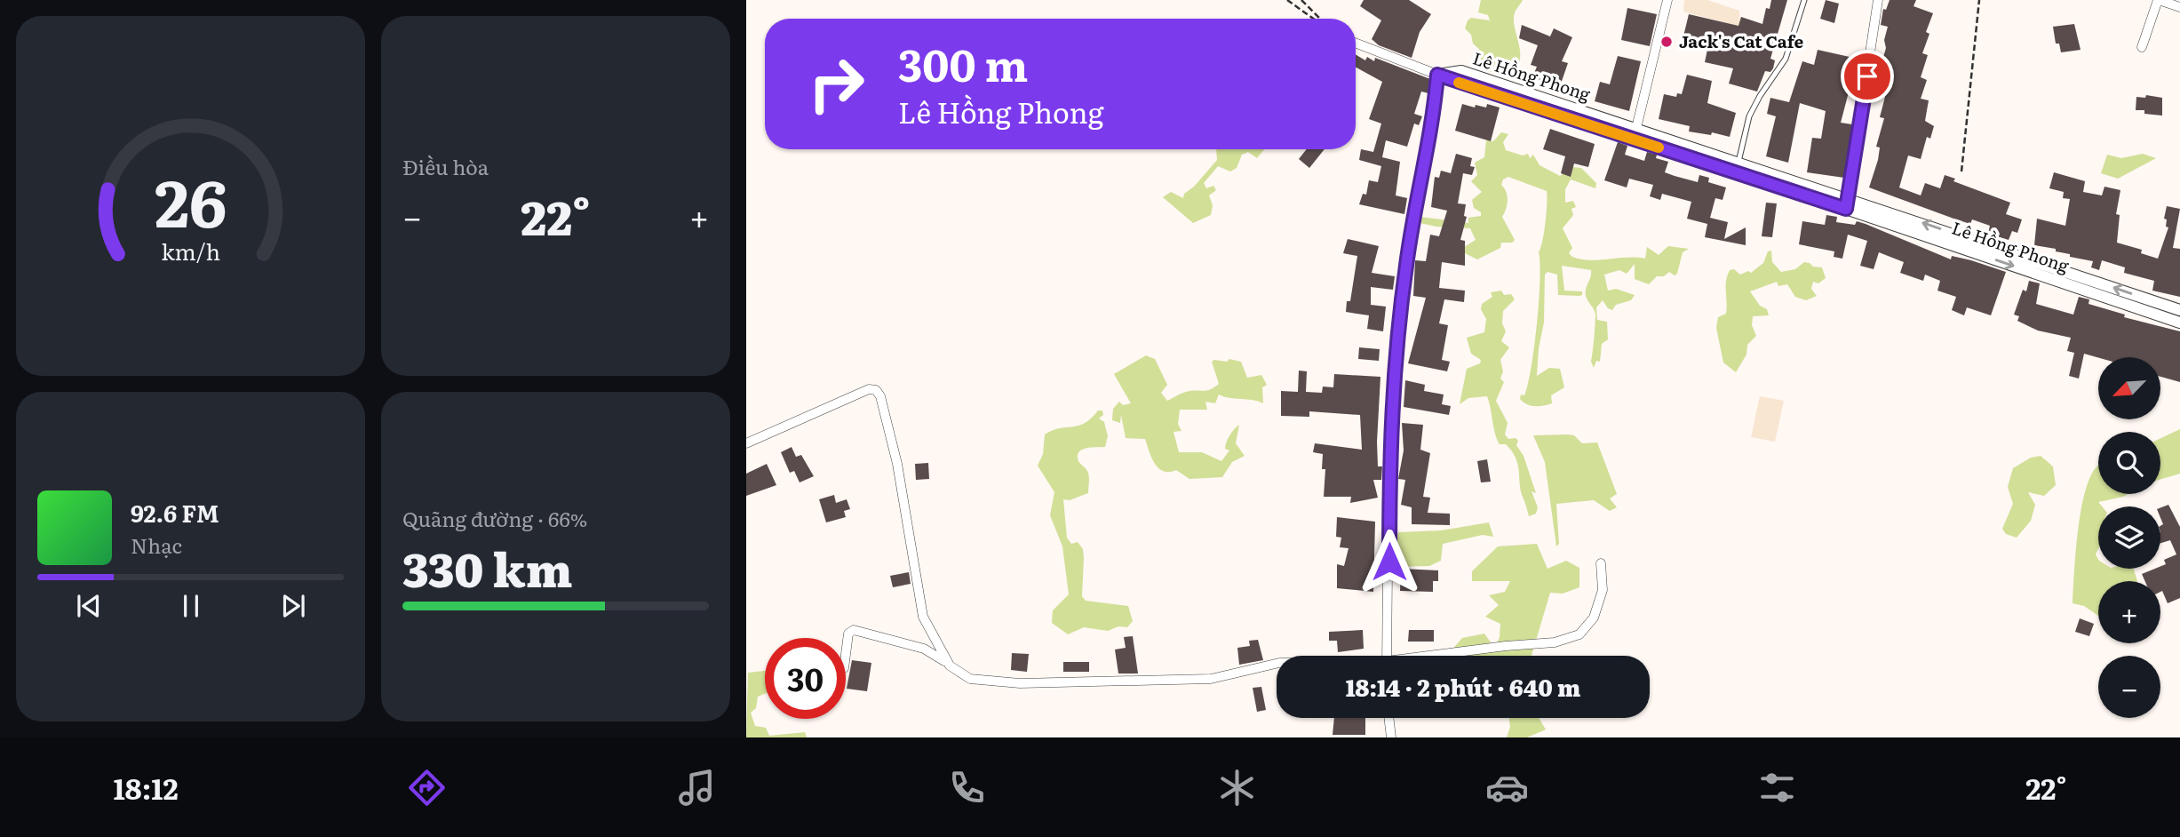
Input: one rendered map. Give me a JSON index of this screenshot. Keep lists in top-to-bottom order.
{
  "streets": {
    "street": ["Lê Hồng Phong"]
  },
  "places": ["Jack's Cat Cafe"],
  "north": "bottom left",
  "page": {
    "tile": [
      "Điều hòa",
      ["Quãng đường · 66%", "330 km"]
    ],
    "turn": ["300 m", "Lê Hồng Phong"],
    "heat": ["−", "22°", "+"],
    "map_buttons": ["+", "−"],
    "song": ["92.6 FM", "Nhạc"],
    "limit": "30",
    "trip": "18:14 · 2 phút · 640 m",
    "tabs": ["18:12", "22°"],
    "gauge": ["26", "km/h"]
  }
}
